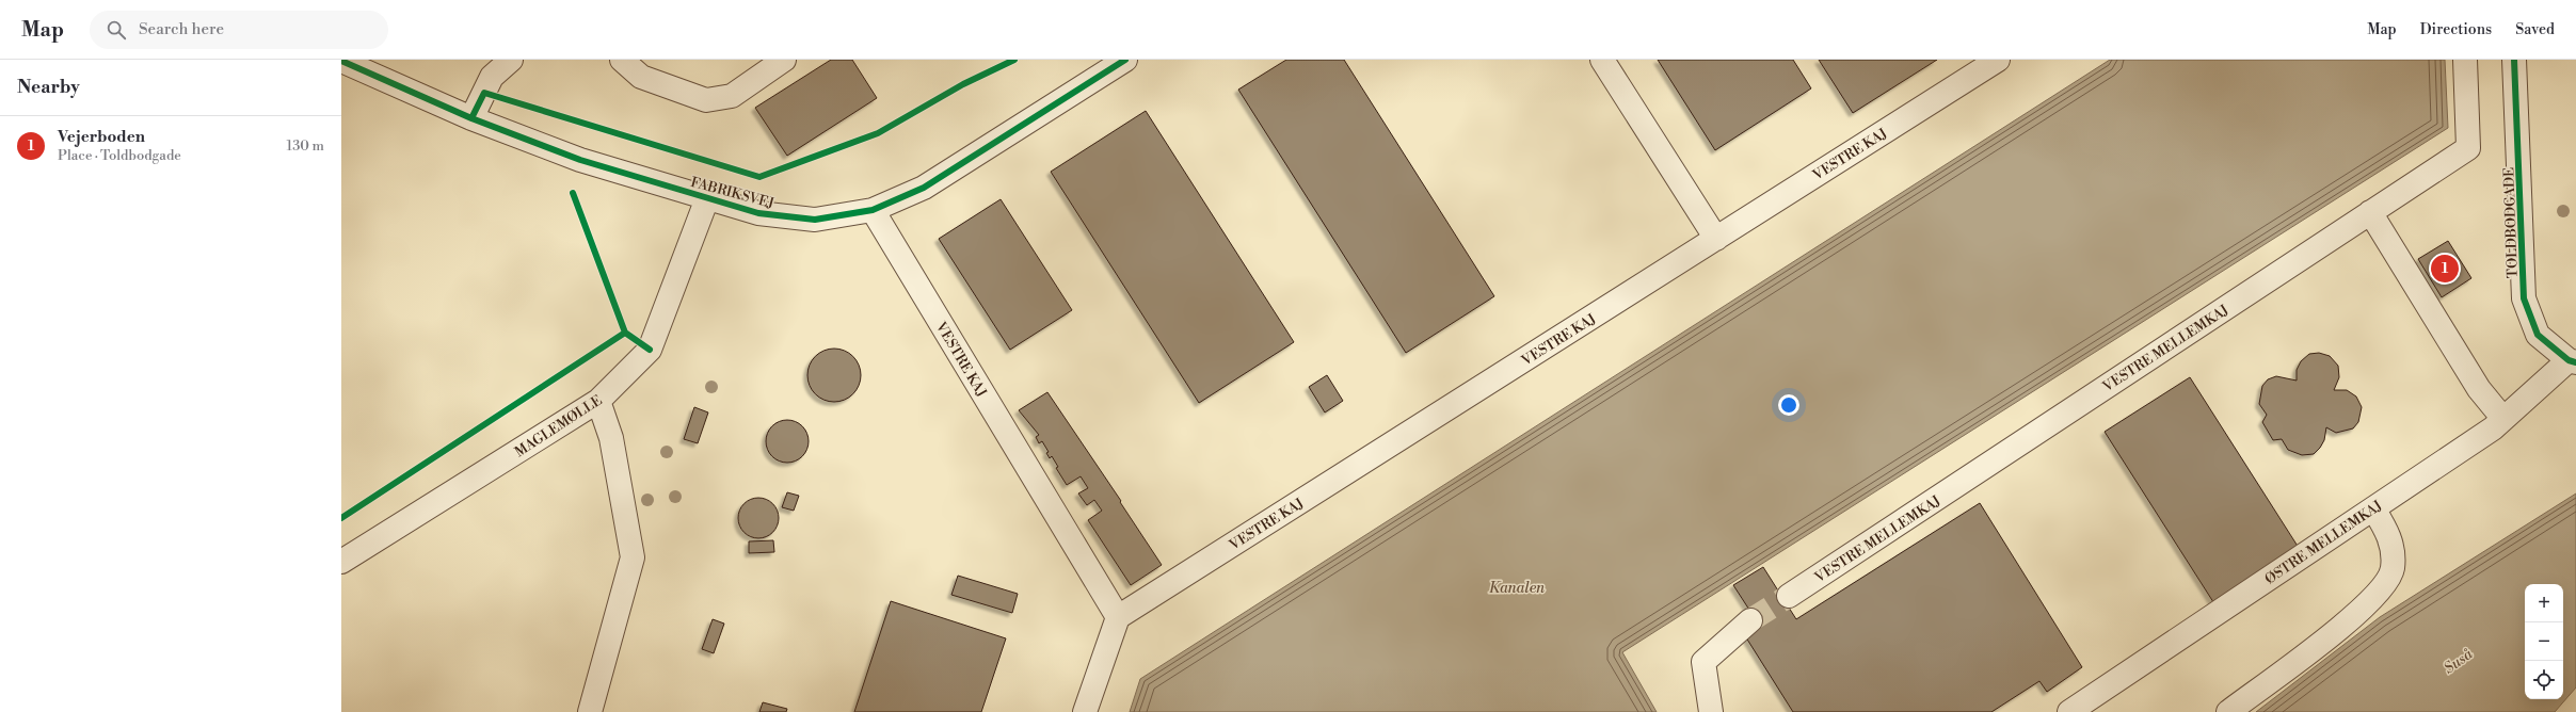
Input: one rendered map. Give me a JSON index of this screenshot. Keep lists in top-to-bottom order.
{
  "streets": {
    "street": [
      "VESTRE KAJ",
      "FABRIKSVEJ",
      "TOLDBODGADE",
      "VESTRE MELLEMKAJ",
      "MAGLEMØLLE",
      "ØSTRE MELLEMKAJ"
    ]
  },
  "crossings": [
    ["VESTRE KAJ", "FABRIKSVEJ"],
    ["FABRIKSVEJ", "MAGLEMØLLE"],
    ["TOLDBODGADE", "ØSTRE MELLEMKAJ"]
  ],
  "water": ["Kanalen", "Suså"],
  "page": {
    "header": "Map",
    "search": "Search here",
    "nav": ["Map", "Directions", "Saved"],
    "heading": "Nearby",
    "list": [
      {
        "mark": "1",
        "name": "Vejerboden",
        "note": "Place · Toldbodgade",
        "value": "130 m"
      }
    ],
    "pins": "1",
    "map_buttons": ["+", "−"]
  }
}
